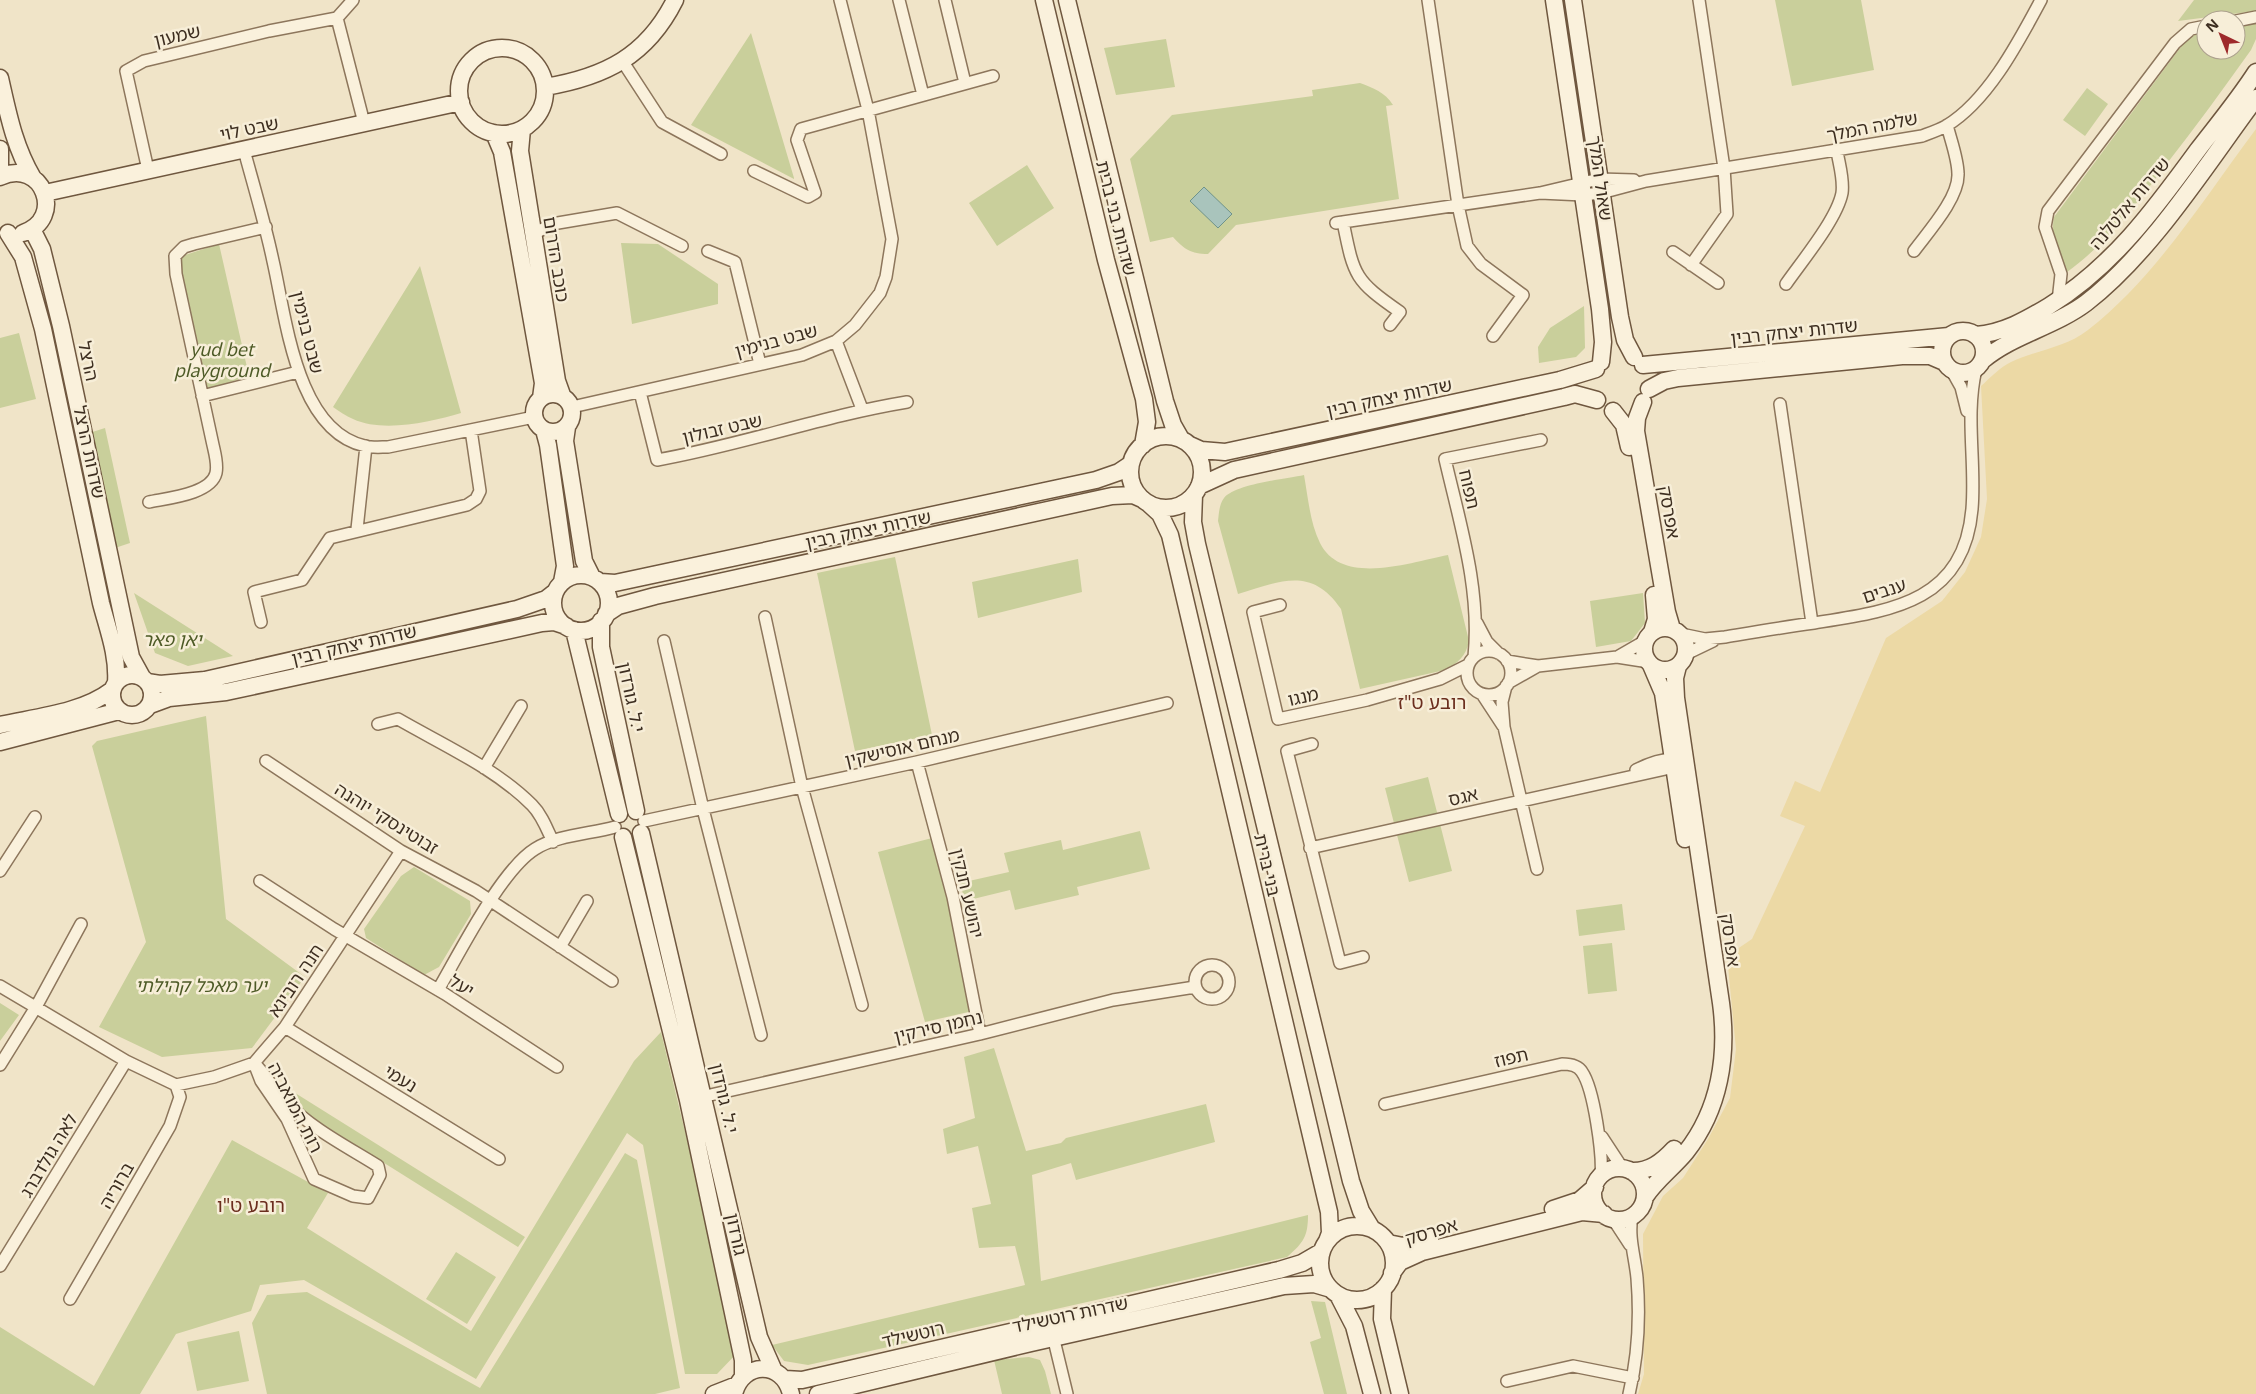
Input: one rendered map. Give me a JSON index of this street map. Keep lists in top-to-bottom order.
{
  "streets": {
    "main road": [
      "שבט לוי",
      "שאול המלך",
      "שדרות אלטלנה",
      "שדרות בני ברית",
      "כוכב הדרום",
      "שדרות יצחק רבין",
      "הרצל",
      "שדרות הרצל",
      "אפרסק",
      "י.ל. גורדון",
      "בני ברית",
      "גורדון",
      "שדרות רוטשילד",
      "רוטשילד"
    ],
    "street": [
      "שמעון",
      "שלמה המלך",
      "שבט בנימין",
      "שבט זבולון",
      "תפוח",
      "ענבים",
      "מנגו",
      "מנחם אוסישקין",
      "אגס",
      "זבוטינסקי יוהנה",
      "יהושע חנקין",
      "חנה רובינא",
      "יעל",
      "נחמן סירקין",
      "תפוז",
      "נעמי",
      "רות המואביה",
      "לאה גולדברג",
      "ברוריה"
    ]
  },
  "crossings": [
    ["שמעון", "שבט לוי"],
    ["שלמה המלך", "שאול המלך"],
    ["שבט לוי", "כוכב הדרום"],
    ["שבט לוי", "שבט בנימין"],
    ["שאול המלך", "שדרות יצחק רבין"],
    ["שאול המלך", "אפרסק"],
    ["שדרות אלטלנה", "שדרות יצחק רבין"],
    ["שדרות אלטלנה", "ענבים"],
    ["שדרות בני ברית", "שדרות יצחק רבין"],
    ["שדרות בני ברית", "בני ברית"],
    ["כוכב הדרום", "שבט בנימין"],
    ["שדרות יצחק רבין", "הרצל"],
    ["שדרות יצחק רבין", "שדרות הרצל"],
    ["שדרות יצחק רבין", "אפרסק"],
    ["שדרות יצחק רבין", "ענבים"],
    ["שדרות יצחק רבין", "י.ל. גורדון"],
    ["שדרות יצחק רבין", "בני ברית"],
    ["שבט בנימין", "שבט זבולון"],
    ["הרצל", "שדרות הרצל"],
    ["תפוח", "מנגו"],
    ["אפרסק", "ענבים"],
    ["אפרסק", "אגס"],
    ["אפרסק", "בני ברית"],
    ["אפרסק", "תפוז"],
    ["אפרסק", "שדרות רוטשילד"],
    ["י.ל. גורדון", "מנחם אוסישקין"],
    ["י.ל. גורדון", "נחמן סירקין"],
    ["י.ל. גורדון", "גורדון"],
    ["י.ל. גורדון", "רוטשילד"],
    ["מנחם אוסישקין", "יהושע חנקין"],
    ["זבוטינסקי יוהנה", "חנה רובינא"],
    ["בני ברית", "שדרות רוטשילד"],
    ["יהושע חנקין", "נחמן סירקין"],
    ["חנה רובינא", "יעל"],
    ["חנה רובינא", "נעמי"],
    ["חנה רובינא", "רות המואביה"],
    ["חנה רובינא", "ברוריה"],
    ["נחמן סירקין", "גורדון"],
    ["גורדון", "רוטשילד"],
    ["שדרות רוטשילד", "רוטשילד"]
  ],
  "districts": ["רובע ט\"ז", "רובע ט\"ו"],
  "parks": ["yud bet playground", "יאן פאר", "יער מאכל קהילתי"],
  "north": "top left"
}
